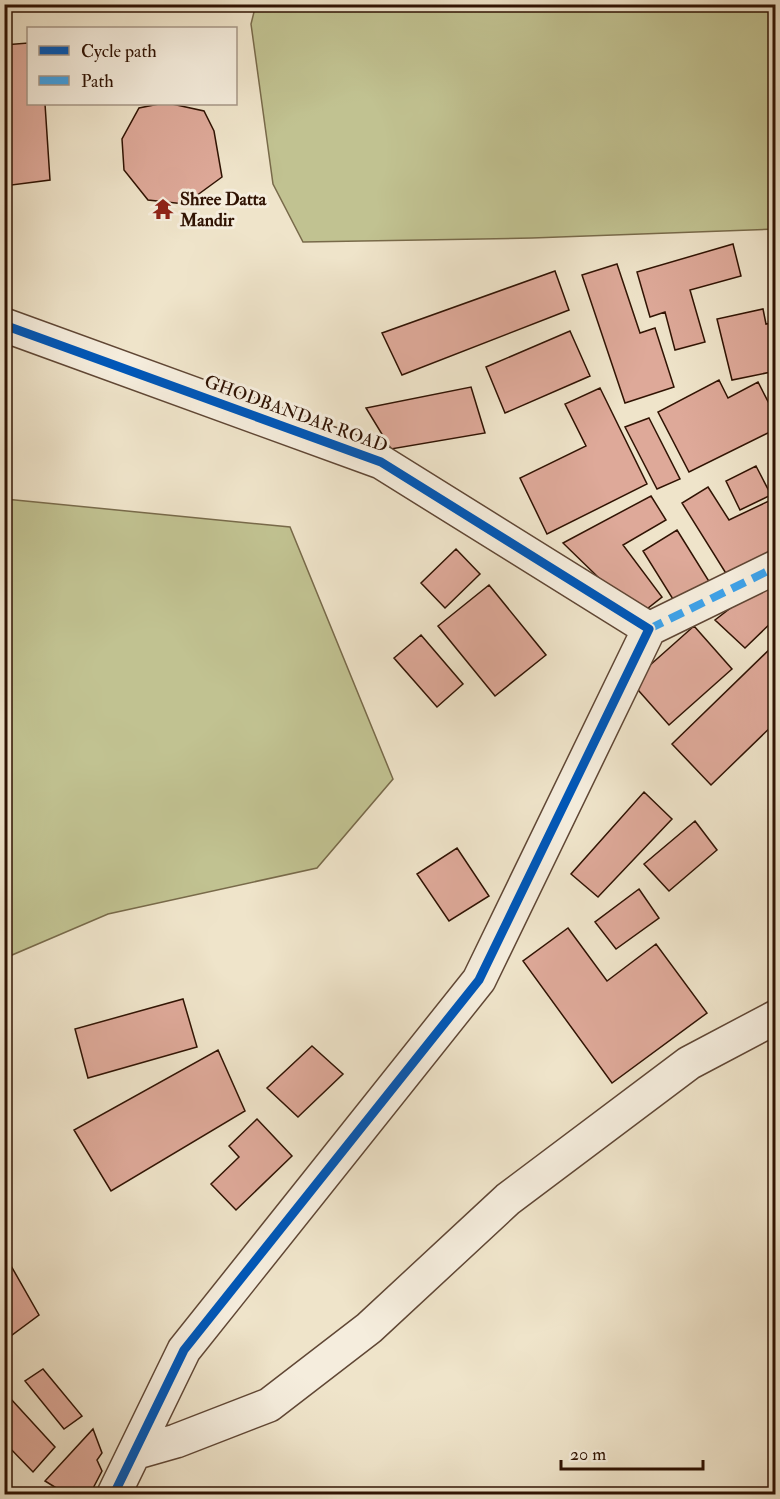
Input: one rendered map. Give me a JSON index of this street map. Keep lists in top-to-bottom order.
{
  "streets": {
    "street": ["GHODBANDAR ROAD"]
  },
  "places": {
    "temple": ["Shree Datta Mandir"]
  },
  "legend": ["Cycle path", "Path"],
  "scale_bar": "20 m"
}
